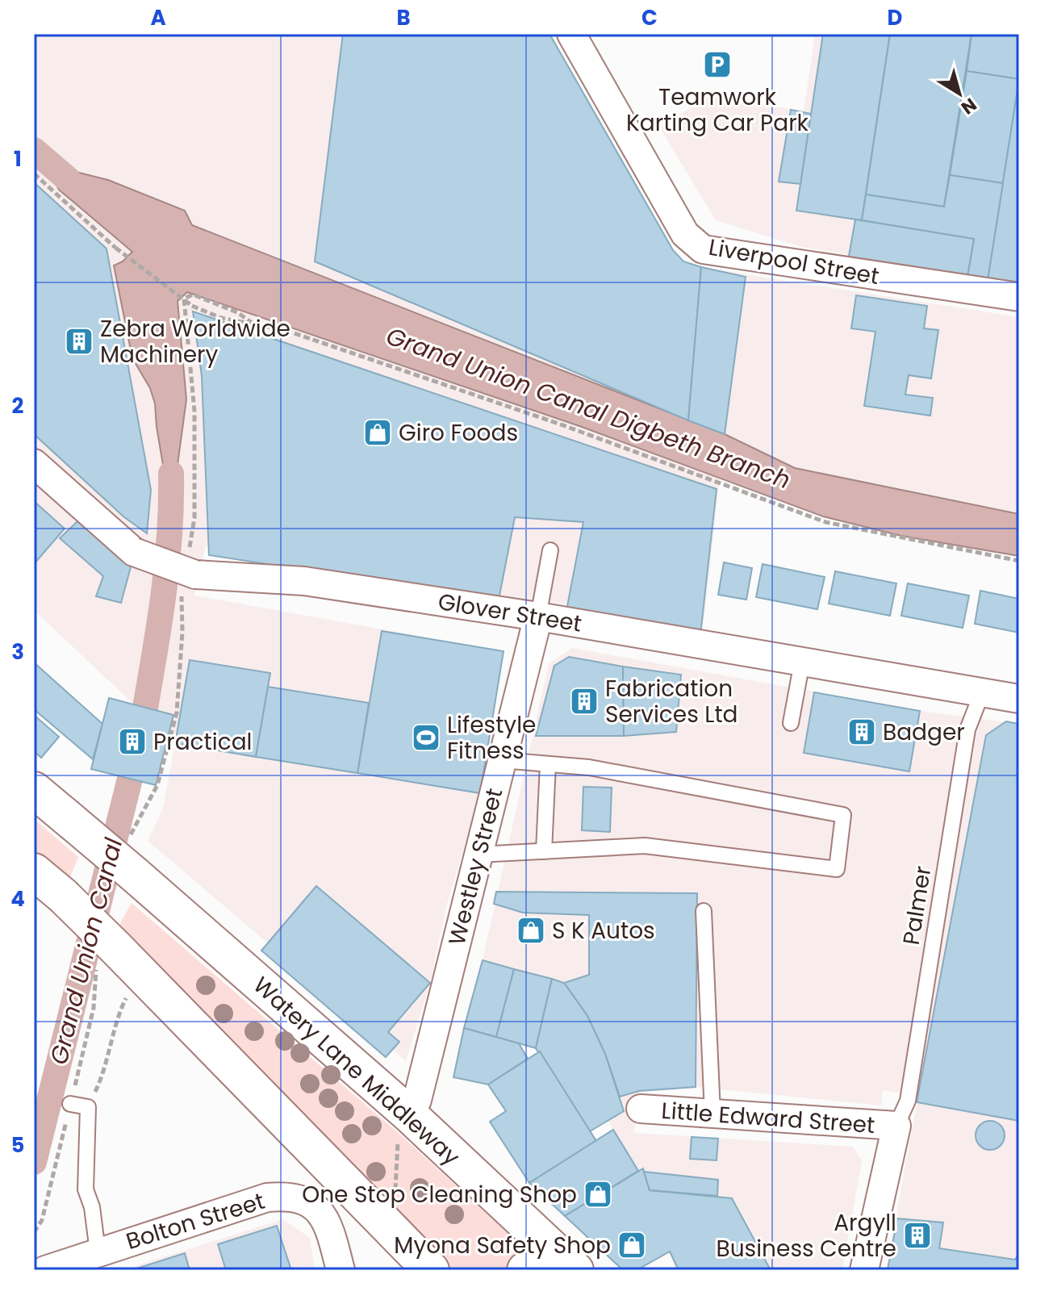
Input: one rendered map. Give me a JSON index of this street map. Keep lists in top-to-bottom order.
{
  "streets": {
    "highway": ["Watery Lane Middleway"],
    "street": [
      "Liverpool Street",
      "Glover Street",
      "Westley Street",
      "Little Edward Street",
      "Bolton Street"
    ],
    "lane": ["Palmer"]
  },
  "crossings": [
    ["Glover Street", "Westley Street"],
    ["Glover Street", "Palmer"],
    ["Westley Street", "Watery Lane Middleway"],
    ["Palmer", "Little Edward Street"]
  ],
  "water": ["Grand Union Canal Digbeth Branch", "Grand Union Canal"],
  "places": {
    "parking": ["Teamwork Karting Car Park"],
    "building": [
      "Zebra Worldwide Machinery",
      "Fabrication Services Ltd",
      "Badger",
      "Practical",
      "Argyll Business Centre"
    ],
    "shop": [
      "Giro Foods",
      "S K Autos",
      "One Stop Cleaning Shop",
      "Myona Safety Shop"
    ],
    "sports": ["Lifestyle Fitness"]
  },
  "north": "bottom right",
  "grid": {
    "columns": [
      "A",
      "B",
      "C",
      "D"
    ],
    "rows": [
      "1",
      "2",
      "3",
      "4",
      "5"
    ]
  }
}
